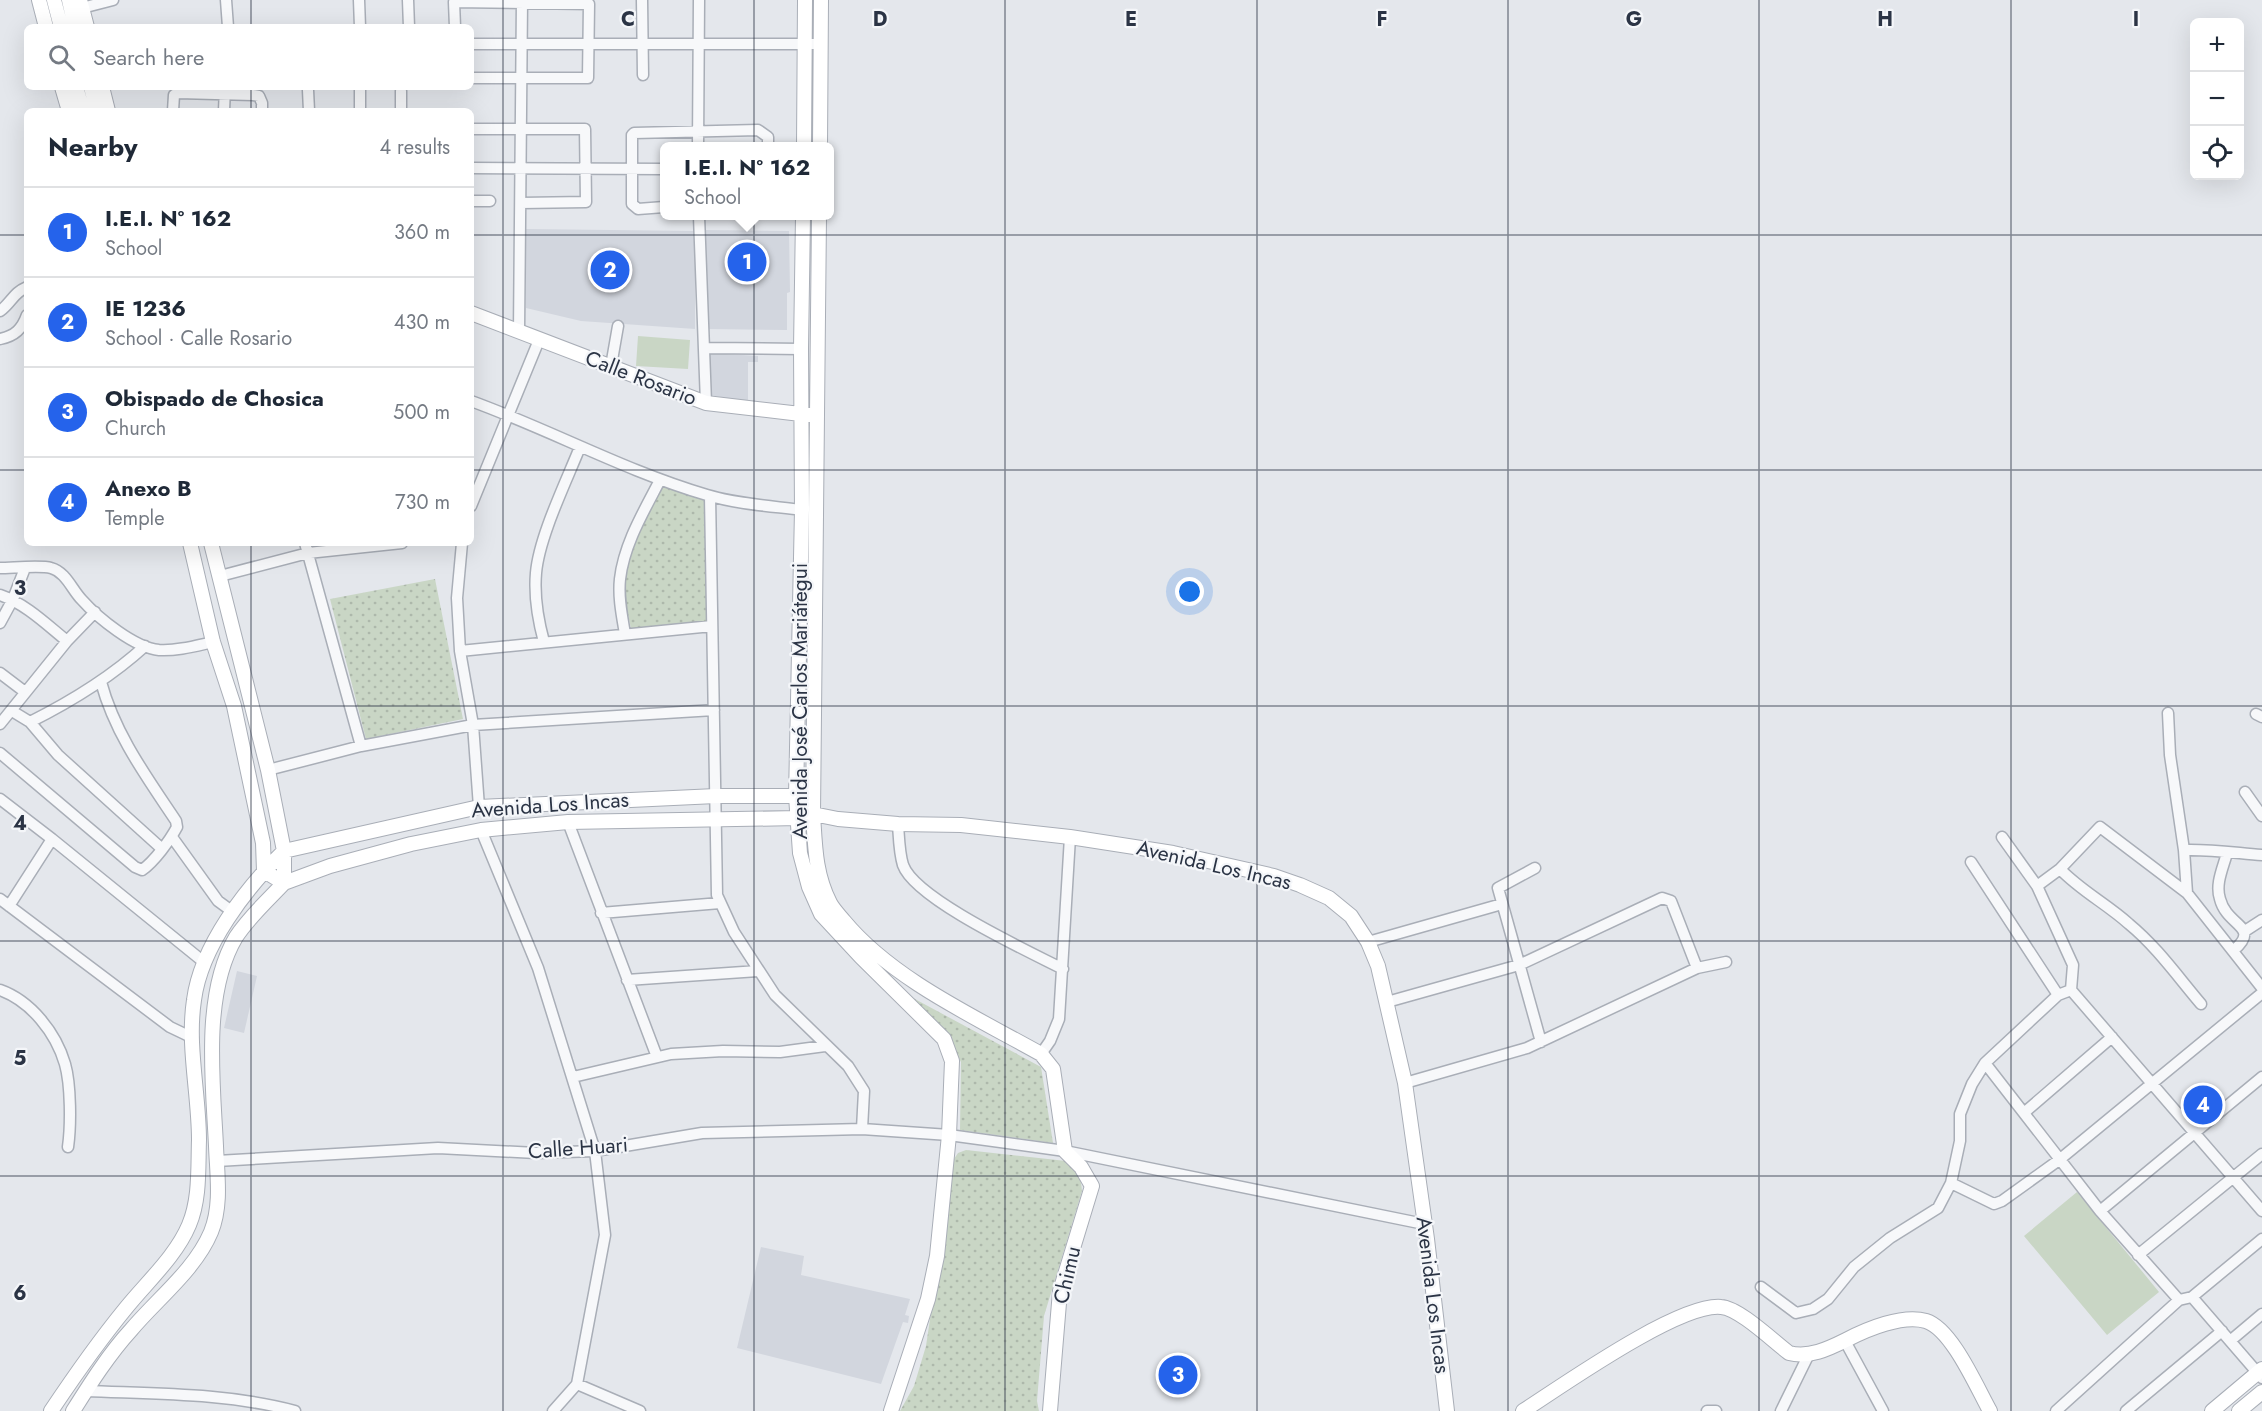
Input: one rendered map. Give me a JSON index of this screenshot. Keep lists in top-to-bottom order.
{
  "streets": {
    "main road": [
      "Calle Rosario",
      "Avenida José Carlos Mariátegui",
      "Avenida Los Incas",
      "Chimu"
    ],
    "street": ["Calle Huari"]
  },
  "crossings": [
    ["Calle Rosario", "Avenida José Carlos Mariátegui"],
    ["Avenida José Carlos Mariátegui", "Avenida Los Incas"],
    ["Avenida José Carlos Mariátegui", "Calle Huari"],
    ["Avenida Los Incas", "Calle Huari"],
    ["Calle Huari", "Chimu"]
  ],
  "page": {
    "map_buttons": ["+", "−"],
    "search": "Search here",
    "heading": ["Nearby", "4 results"],
    "popup": ["I.E.I. N° 162", "School"],
    "list": [
      {
        "mark": "1",
        "name": "I.E.I. N° 162",
        "note": "School",
        "value": "360 m"
      },
      {
        "mark": "2",
        "name": "IE 1236",
        "note": "School · Calle Rosario",
        "value": "430 m"
      },
      {
        "mark": "3",
        "name": "Obispado de Chosica",
        "note": "Church",
        "value": "500 m"
      },
      {
        "mark": "4",
        "name": "Anexo B",
        "note": "Temple",
        "value": "730 m"
      }
    ],
    "pins": [
      "1",
      "2",
      "4",
      "3"
    ]
  },
  "grid": {
    "columns": [
      "C",
      "D",
      "E",
      "F",
      "G",
      "H",
      "I"
    ],
    "rows": [
      "3",
      "4",
      "5",
      "6"
    ]
  }
}
